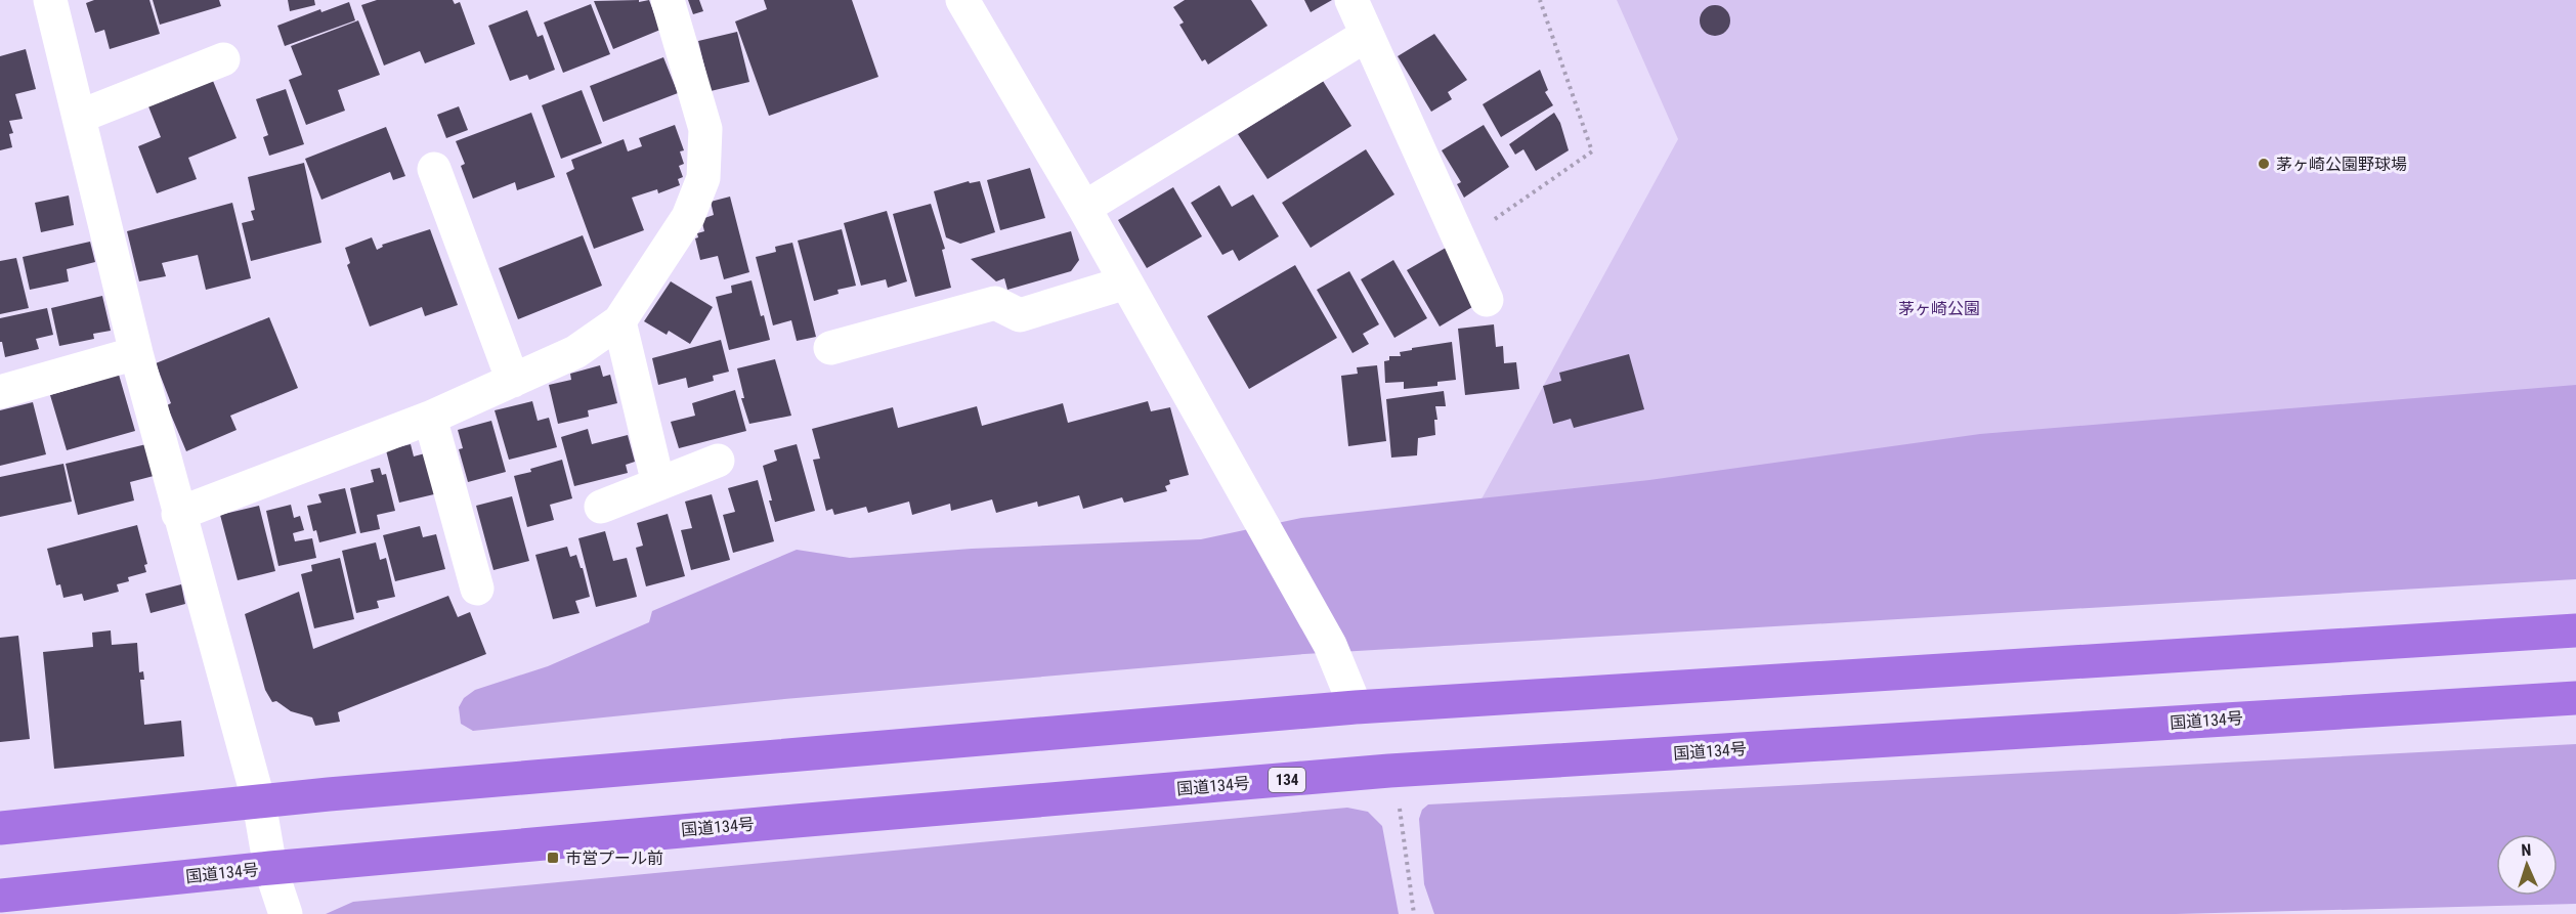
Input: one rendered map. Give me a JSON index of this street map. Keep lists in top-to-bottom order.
{
  "streets": {
    "highway": ["国道134号", "134"]
  },
  "parks": ["茅ヶ崎公園"],
  "places": {
    "other": ["茅ヶ崎公園野球場"],
    "transit": ["市営プール前"]
  },
  "north": "top"
}
